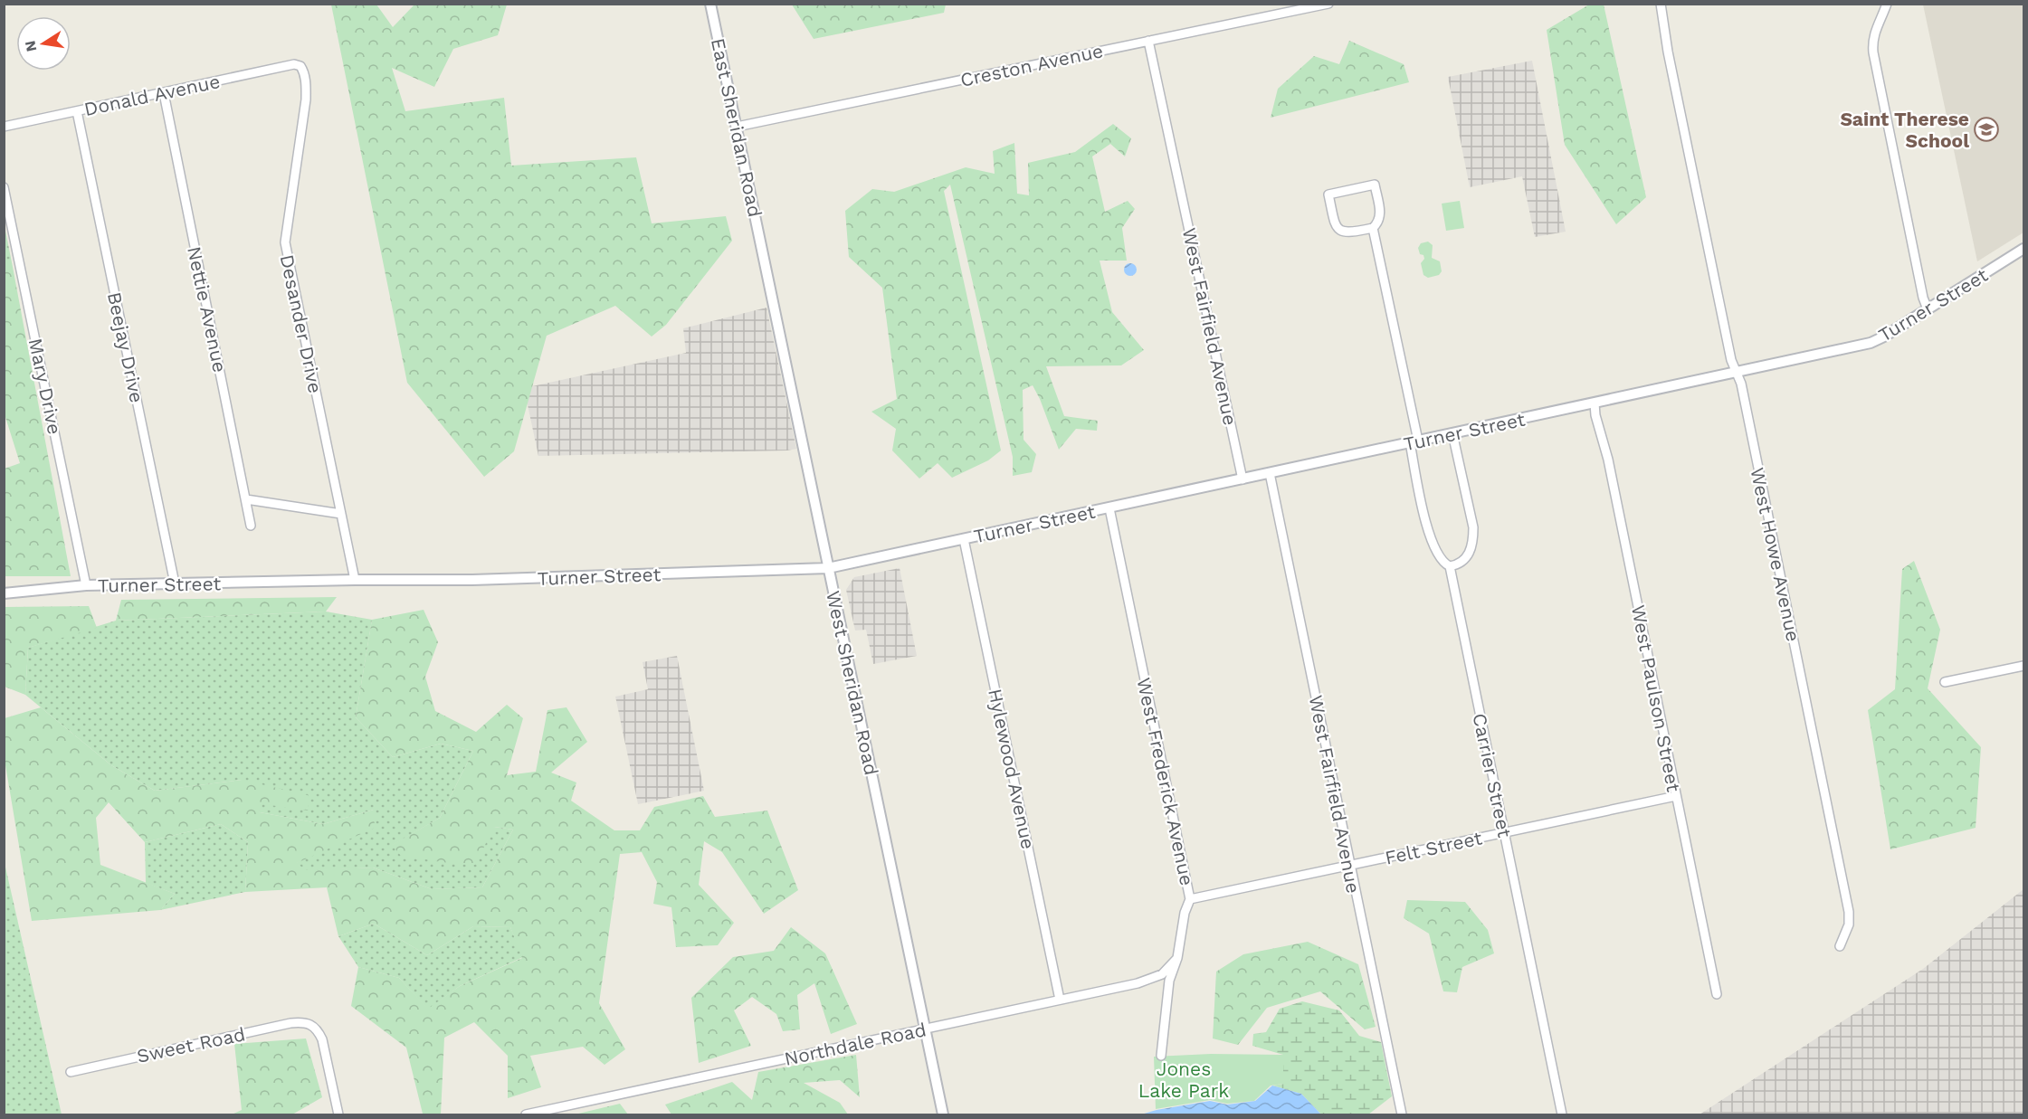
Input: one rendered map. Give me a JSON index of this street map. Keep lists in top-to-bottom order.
{
  "streets": {
    "street": [
      "Creston Avenue",
      "Donald Avenue",
      "East Sheridan Road",
      "Turner Street",
      "Nettie Avenue",
      "Desander Drive",
      "West Fairfield Avenue",
      "Beejay Drive",
      "Mary Drive",
      "West Howe Avenue",
      "West Sheridan Road",
      "West Paulson Street",
      "Hylewood Avenue",
      "Carrier Street",
      "West Frederick Avenue",
      "Felt Street",
      "Northdale Road",
      "Sweet Road"
    ]
  },
  "crossings": [
    ["Creston Avenue", "East Sheridan Road"],
    ["Creston Avenue", "West Fairfield Avenue"],
    ["Donald Avenue", "Nettie Avenue"],
    ["Donald Avenue", "Desander Drive"],
    ["Donald Avenue", "Beejay Drive"],
    ["East Sheridan Road", "West Sheridan Road"],
    ["Turner Street", "Desander Drive"],
    ["Turner Street", "West Fairfield Avenue"],
    ["Turner Street", "Beejay Drive"],
    ["Turner Street", "Mary Drive"],
    ["Turner Street", "West Howe Avenue"],
    ["Turner Street", "West Sheridan Road"],
    ["Turner Street", "West Paulson Street"],
    ["Turner Street", "Hylewood Avenue"],
    ["Turner Street", "Carrier Street"],
    ["Turner Street", "West Frederick Avenue"],
    ["West Fairfield Avenue", "Felt Street"],
    ["West Sheridan Road", "Northdale Road"],
    ["West Paulson Street", "Felt Street"],
    ["Hylewood Avenue", "Northdale Road"],
    ["Carrier Street", "Felt Street"],
    ["West Frederick Avenue", "Felt Street"],
    ["West Frederick Avenue", "Northdale Road"]
  ],
  "parks": ["Jones Lake Park"],
  "places": {
    "school or university": ["Saint Therese School"]
  },
  "north": "left"
}
